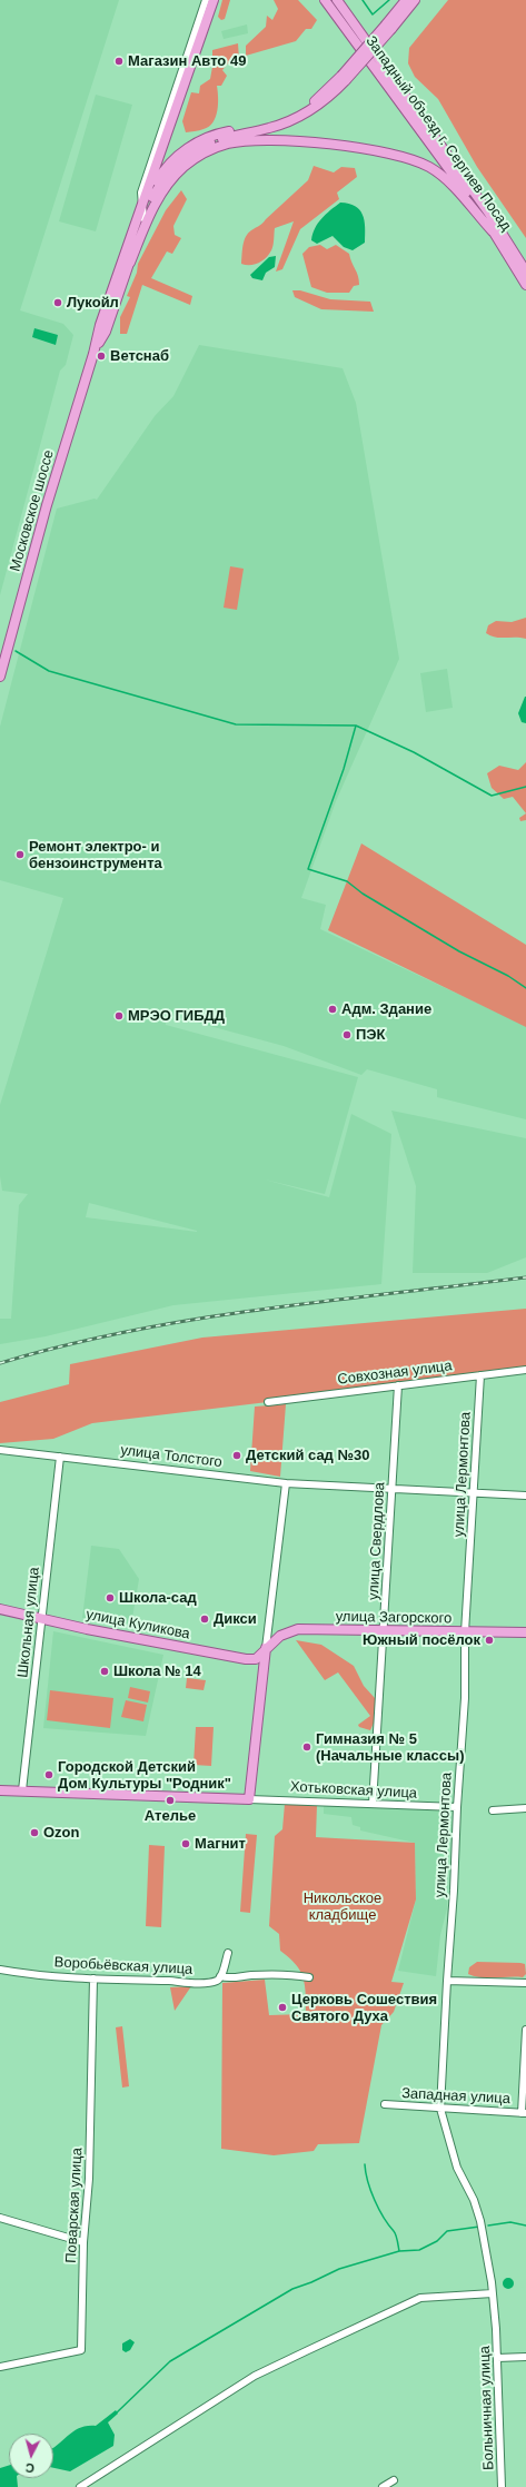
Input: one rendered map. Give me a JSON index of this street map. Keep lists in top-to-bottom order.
{
  "streets": {
    "main road": [
      "Западный объезд г. Сергиев Посад",
      "Московское шоссе",
      "улица Загорского",
      "улица Куликова"
    ],
    "street": [
      "Совхозная улица",
      "улица Толстого",
      "улица Лермонтова",
      "улица Свердлова",
      "Школьная улица",
      "Хотьковская улица",
      "Воробьёвская улица",
      "Западная улица",
      "Поварская улица",
      "Больничная улица"
    ]
  },
  "crossings": [
    ["Совхозная улица", "улица Лермонтова"],
    ["Совхозная улица", "улица Свердлова"],
    ["улица Толстого", "улица Лермонтова"],
    ["улица Толстого", "улица Свердлова"],
    ["улица Толстого", "Школьная улица"],
    ["улица Лермонтова", "улица Загорского"],
    ["улица Лермонтова", "Хотьковская улица"],
    ["улица Лермонтова", "Западная улица"],
    ["улица Лермонтова", "Больничная улица"],
    ["улица Свердлова", "улица Загорского"],
    ["улица Свердлова", "Хотьковская улица"],
    ["улица Загорского", "улица Куликова"],
    ["Школьная улица", "улица Куликова"],
    ["Воробьёвская улица", "Поварская улица"]
  ],
  "parks": ["Никольское кладбище"],
  "places": [
    "Магазин Авто 49",
    "Лукойл",
    "Ветснаб",
    "Ремонт электро- и бензоинструмента",
    "Адм. Здание",
    "МРЭО ГИБДД",
    "ПЭК",
    "Детский сад №30",
    "Школа-сад",
    "Дикси",
    "Южный посёлок",
    "Школа № 14",
    "Гимназия № 5 (Начальные классы)",
    "Городской Детский Дом Культуры \"Родник\"",
    "Ателье",
    "Ozon",
    "Магнит",
    "Церковь Сошествия Святого Духа"
  ],
  "north": "bottom"
}
